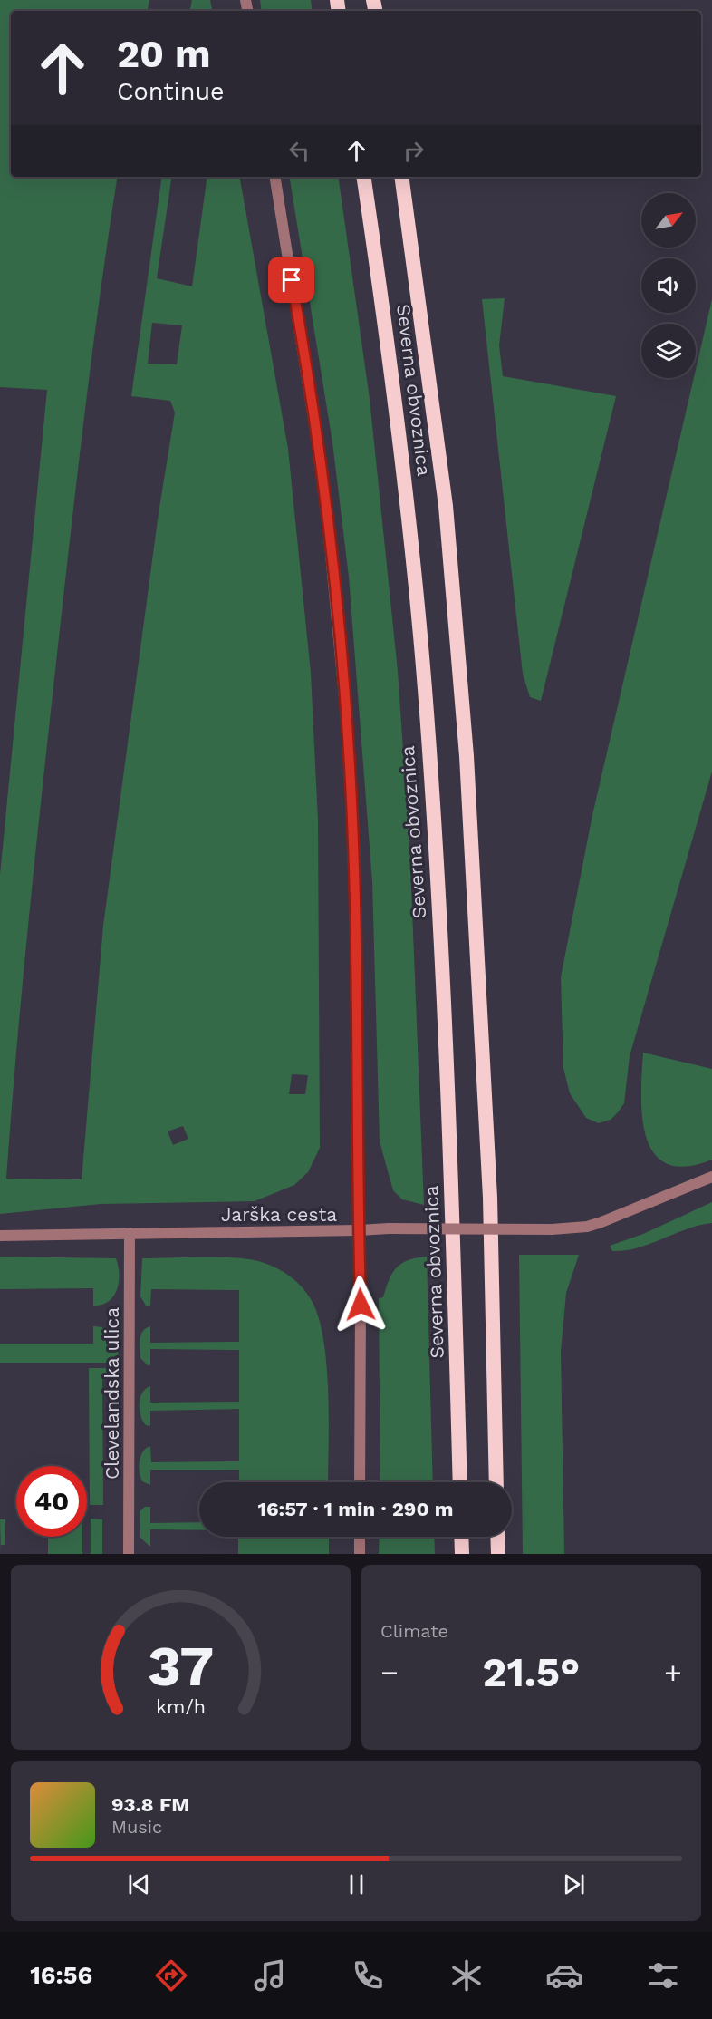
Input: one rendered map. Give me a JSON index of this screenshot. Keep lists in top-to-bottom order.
{
  "streets": {
    "highway": ["Severna obvoznica"],
    "street": ["Jarška cesta", "Clevelandska ulica"]
  },
  "crossings": [
    ["Jarška cesta", "Clevelandska ulica"]
  ],
  "north": "top right",
  "page": {
    "turn": ["20 m", "Continue"],
    "limit": "40",
    "trip": "16:57 · 1 min · 290 m",
    "tile": "Climate",
    "heat": ["−", "21.5°", "+"],
    "song": ["93.8 FM", "Music"],
    "tabs": "16:56",
    "gauge": ["37", "km/h"]
  }
}
